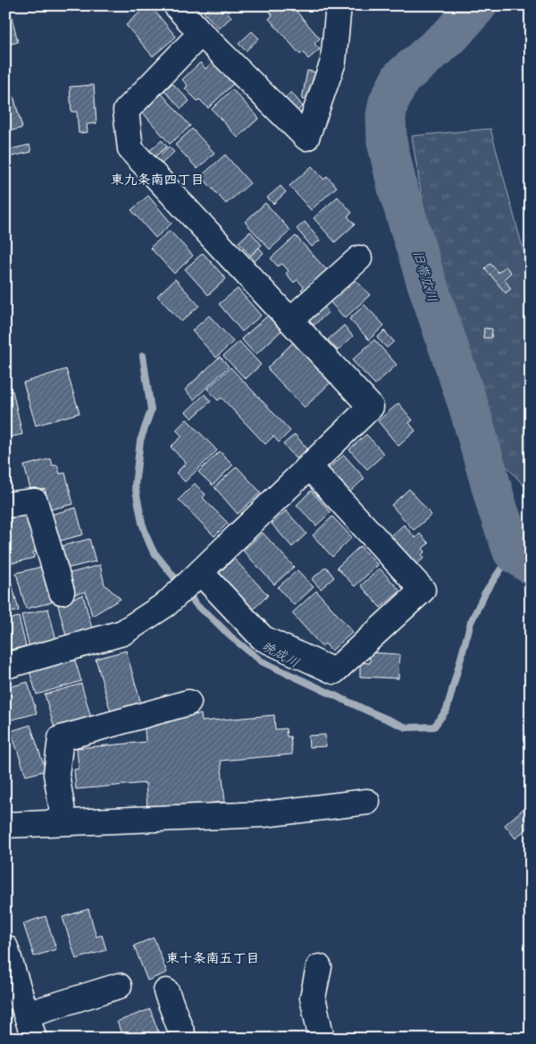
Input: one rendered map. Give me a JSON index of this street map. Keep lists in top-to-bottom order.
{
  "districts": ["東九条南四丁目", "東十条南五丁目"],
  "water": ["旧帯広川", "晩成川"]
}
